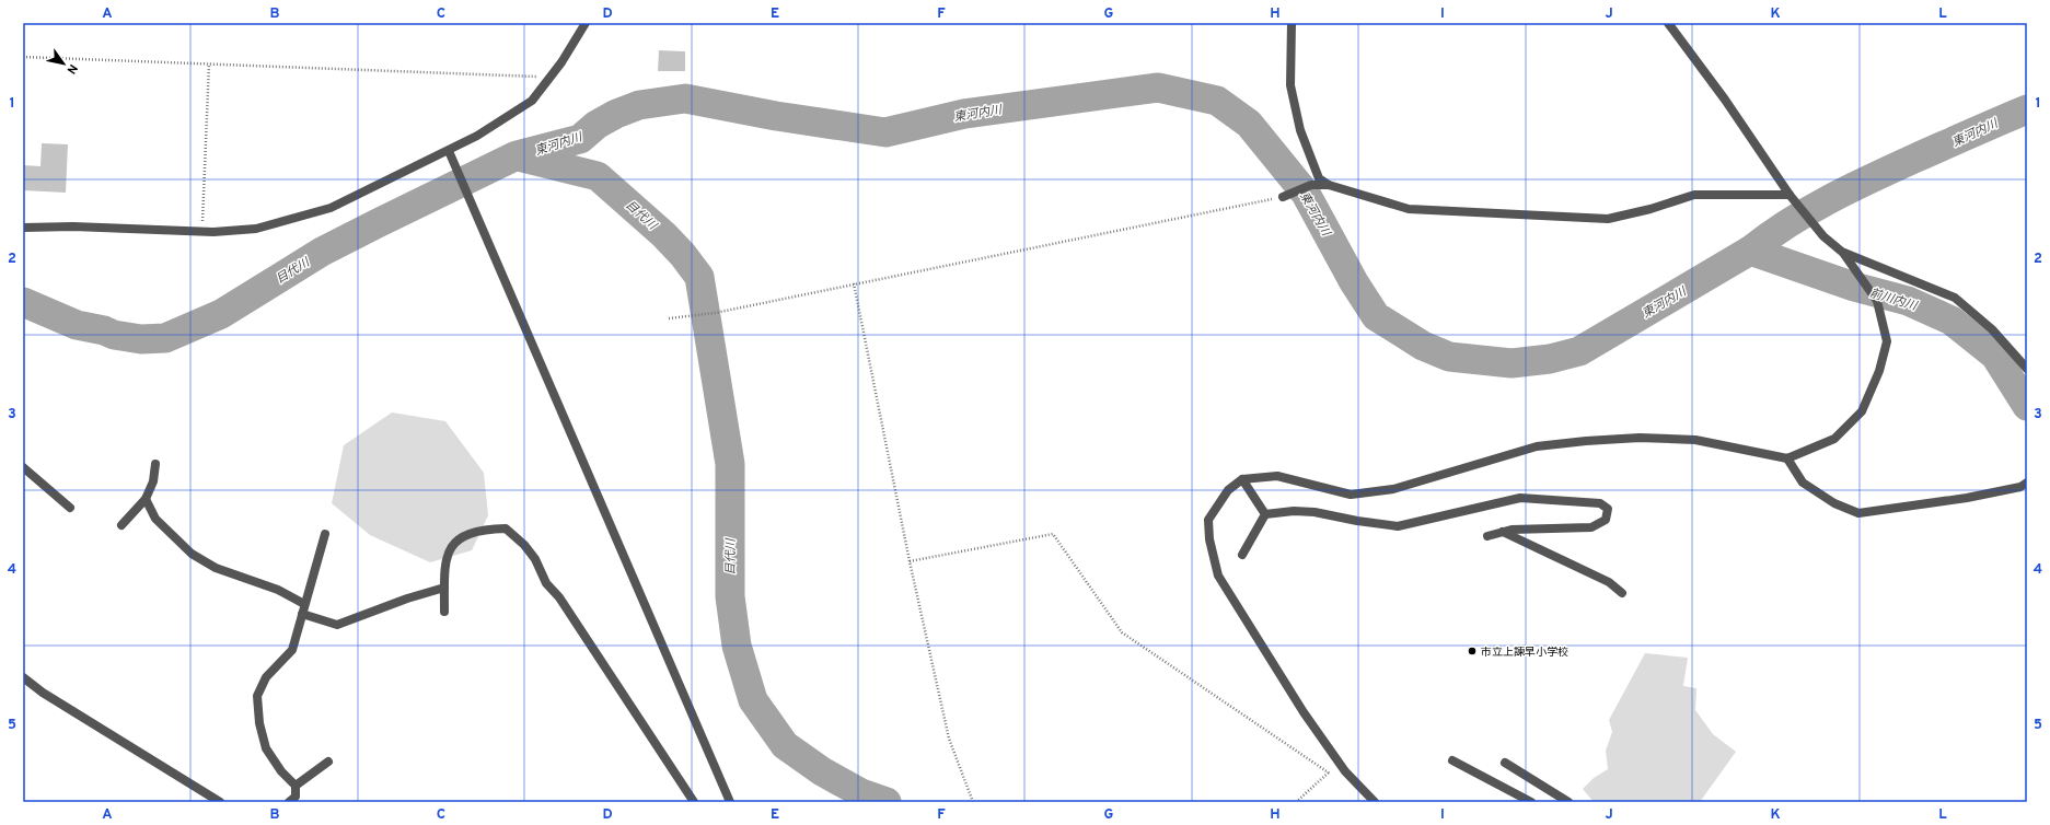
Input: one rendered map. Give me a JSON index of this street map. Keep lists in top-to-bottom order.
{
  "water": ["東河内川", "目代川", "前川内川"],
  "places": ["市立上諫早小学校"],
  "north": "bottom right",
  "grid": {
    "columns": [
      "A",
      "B",
      "C",
      "D",
      "E",
      "F",
      "G",
      "H",
      "I",
      "J",
      "K",
      "L"
    ],
    "rows": [
      "1",
      "2",
      "3",
      "4",
      "5"
    ]
  }
}
